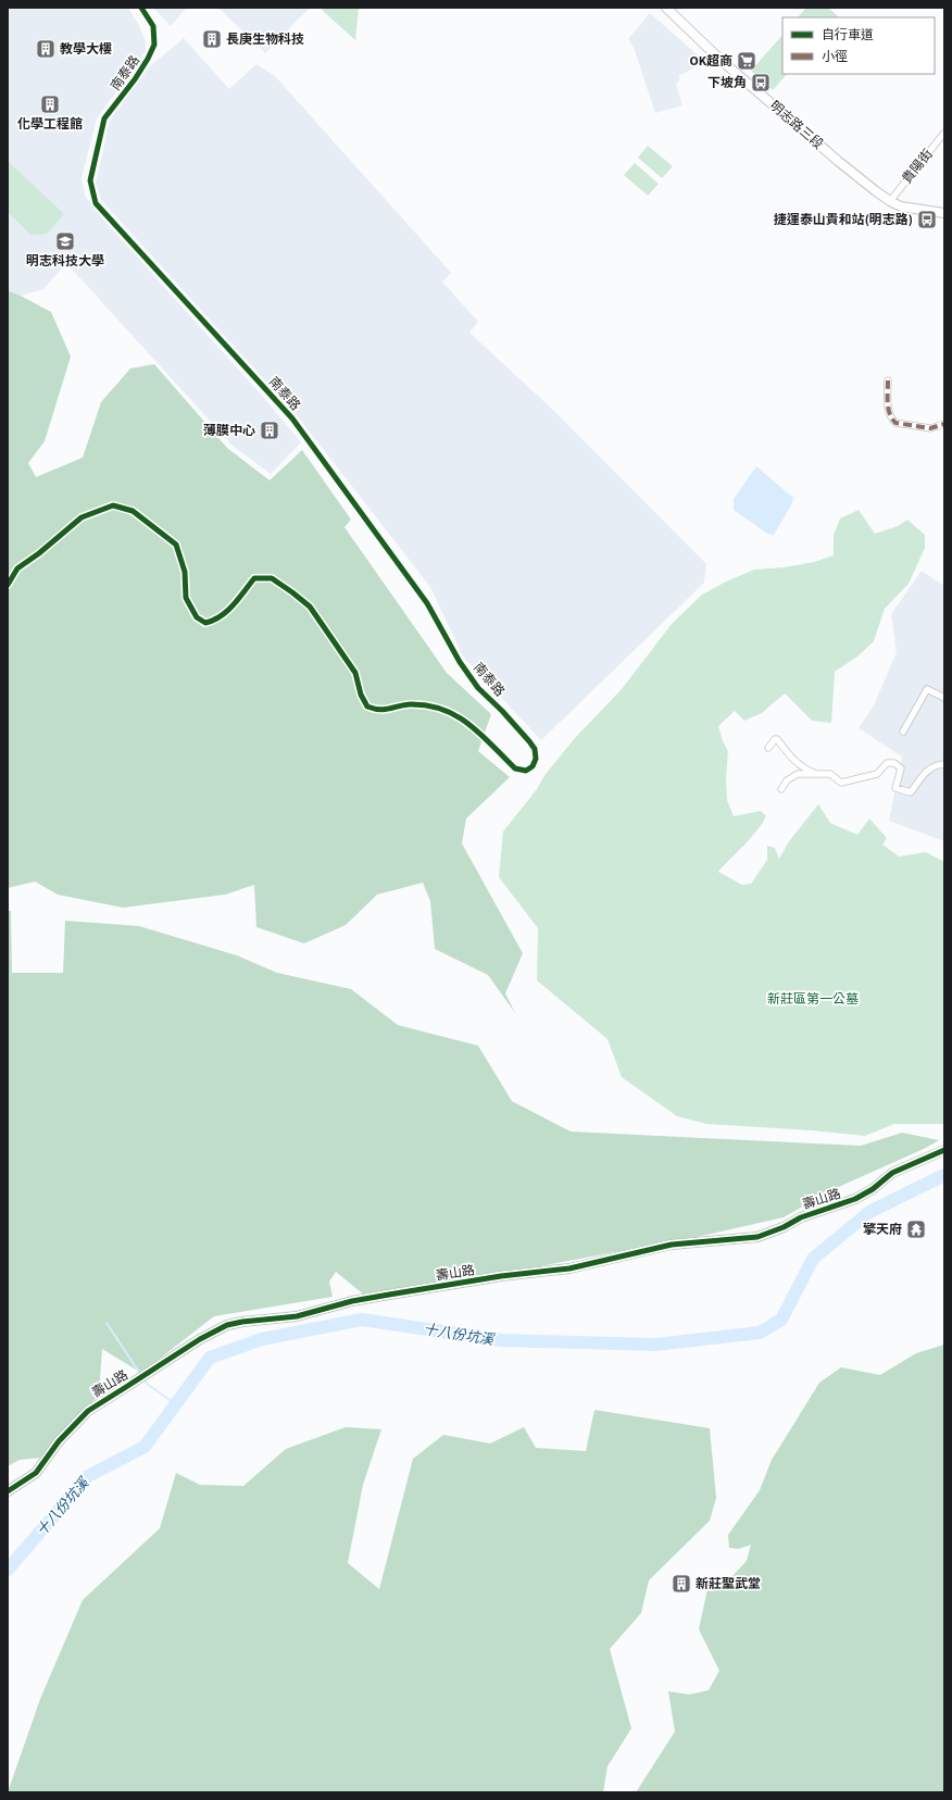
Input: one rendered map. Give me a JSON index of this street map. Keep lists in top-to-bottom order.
{
  "streets": {
    "street": [
      "南泰路",
      "明志路三段",
      "貴陽街",
      "壽山路"
    ]
  },
  "crossings": [
    ["明志路三段", "貴陽街"]
  ],
  "water": ["十八份坑溪"],
  "parks": ["新莊區第一公墓"],
  "places": {
    "building": [
      "長庚生物科技",
      "教學大樓",
      "化學工程館",
      "薄膜中心",
      "新莊聖武堂"
    ],
    "supermarket": ["OK超商"],
    "bus stop": ["下坡角", "捷運泰山貴和站(明志路)"],
    "school or university": ["明志科技大學"],
    "temple": ["擎天府"]
  },
  "legend": ["自行車道", "小徑"]
}
